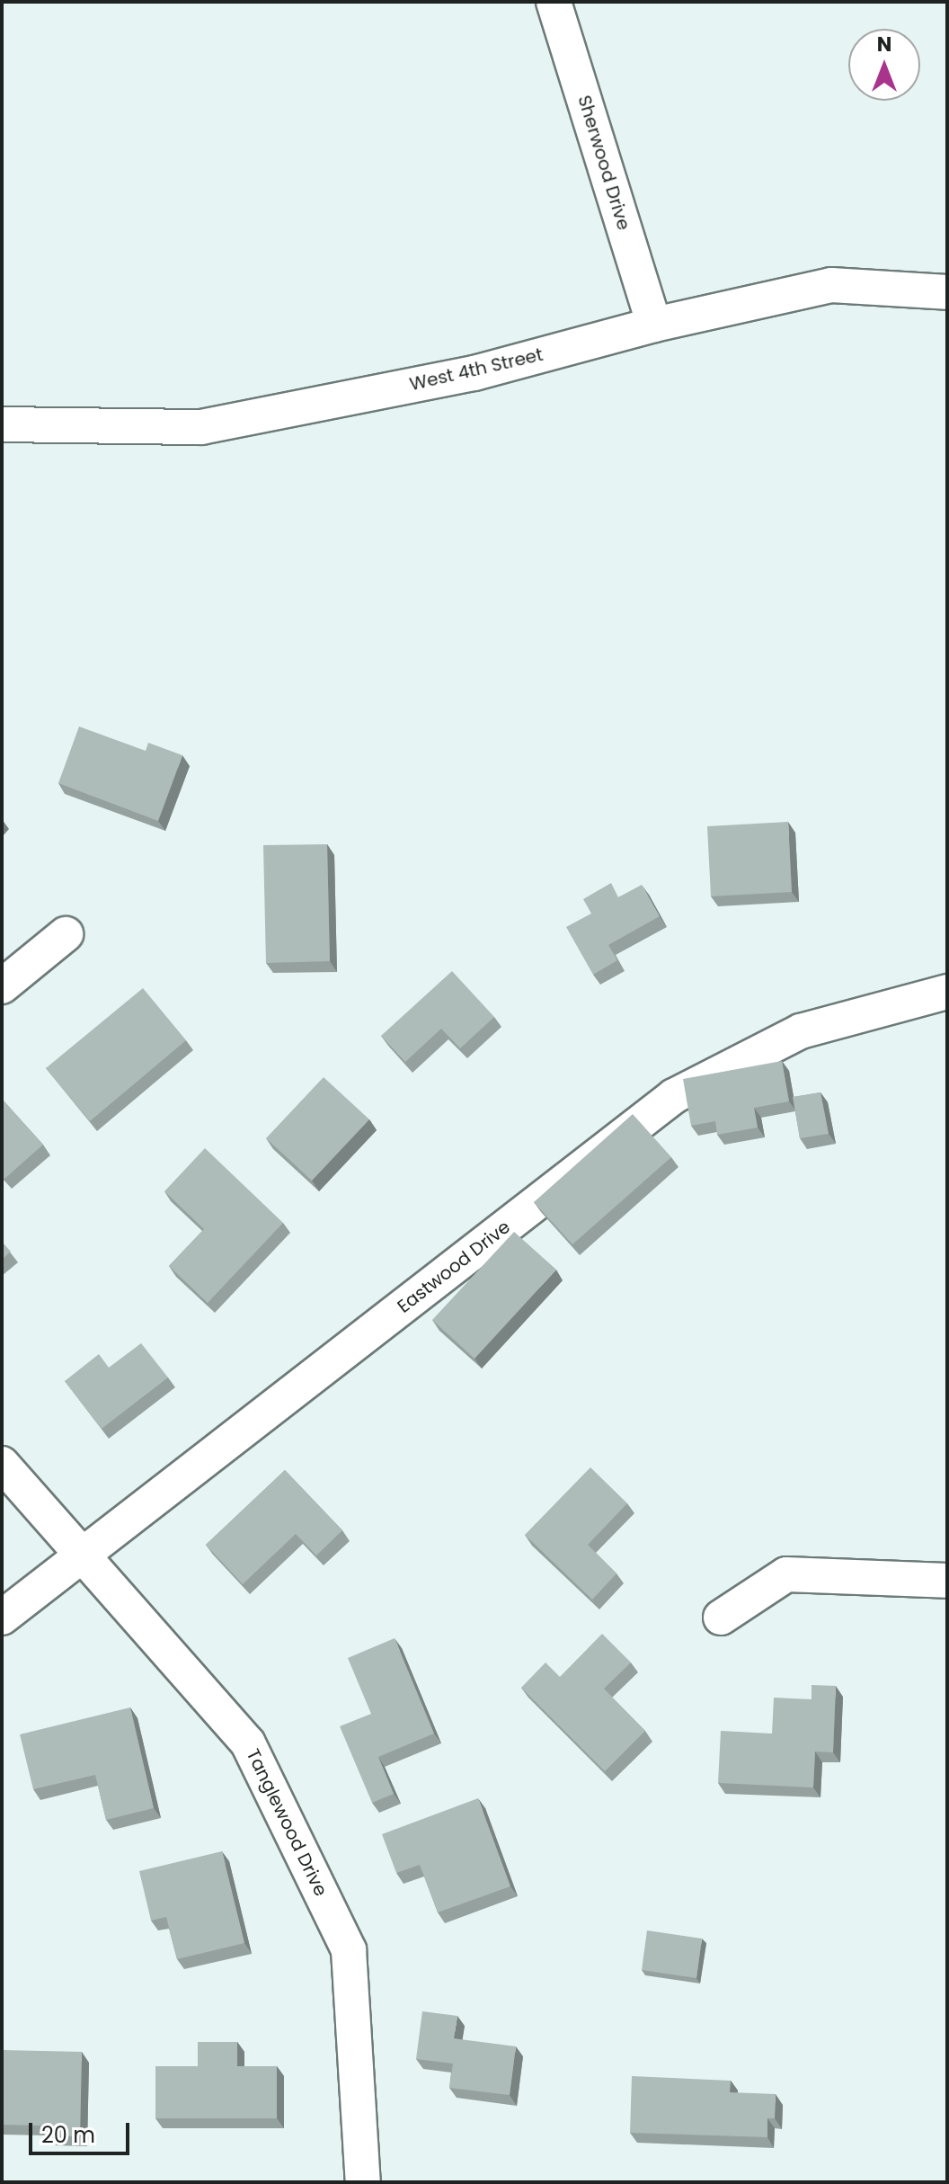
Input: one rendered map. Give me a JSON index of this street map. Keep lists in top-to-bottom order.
{
  "streets": {
    "street": [
      "Sherwood Drive",
      "West 4th Street",
      "Eastwood Drive",
      "Tanglewood Drive"
    ]
  },
  "crossings": [
    ["Sherwood Drive", "West 4th Street"],
    ["Eastwood Drive", "Tanglewood Drive"]
  ],
  "scale_bar": "20 m",
  "north": "top"
}
